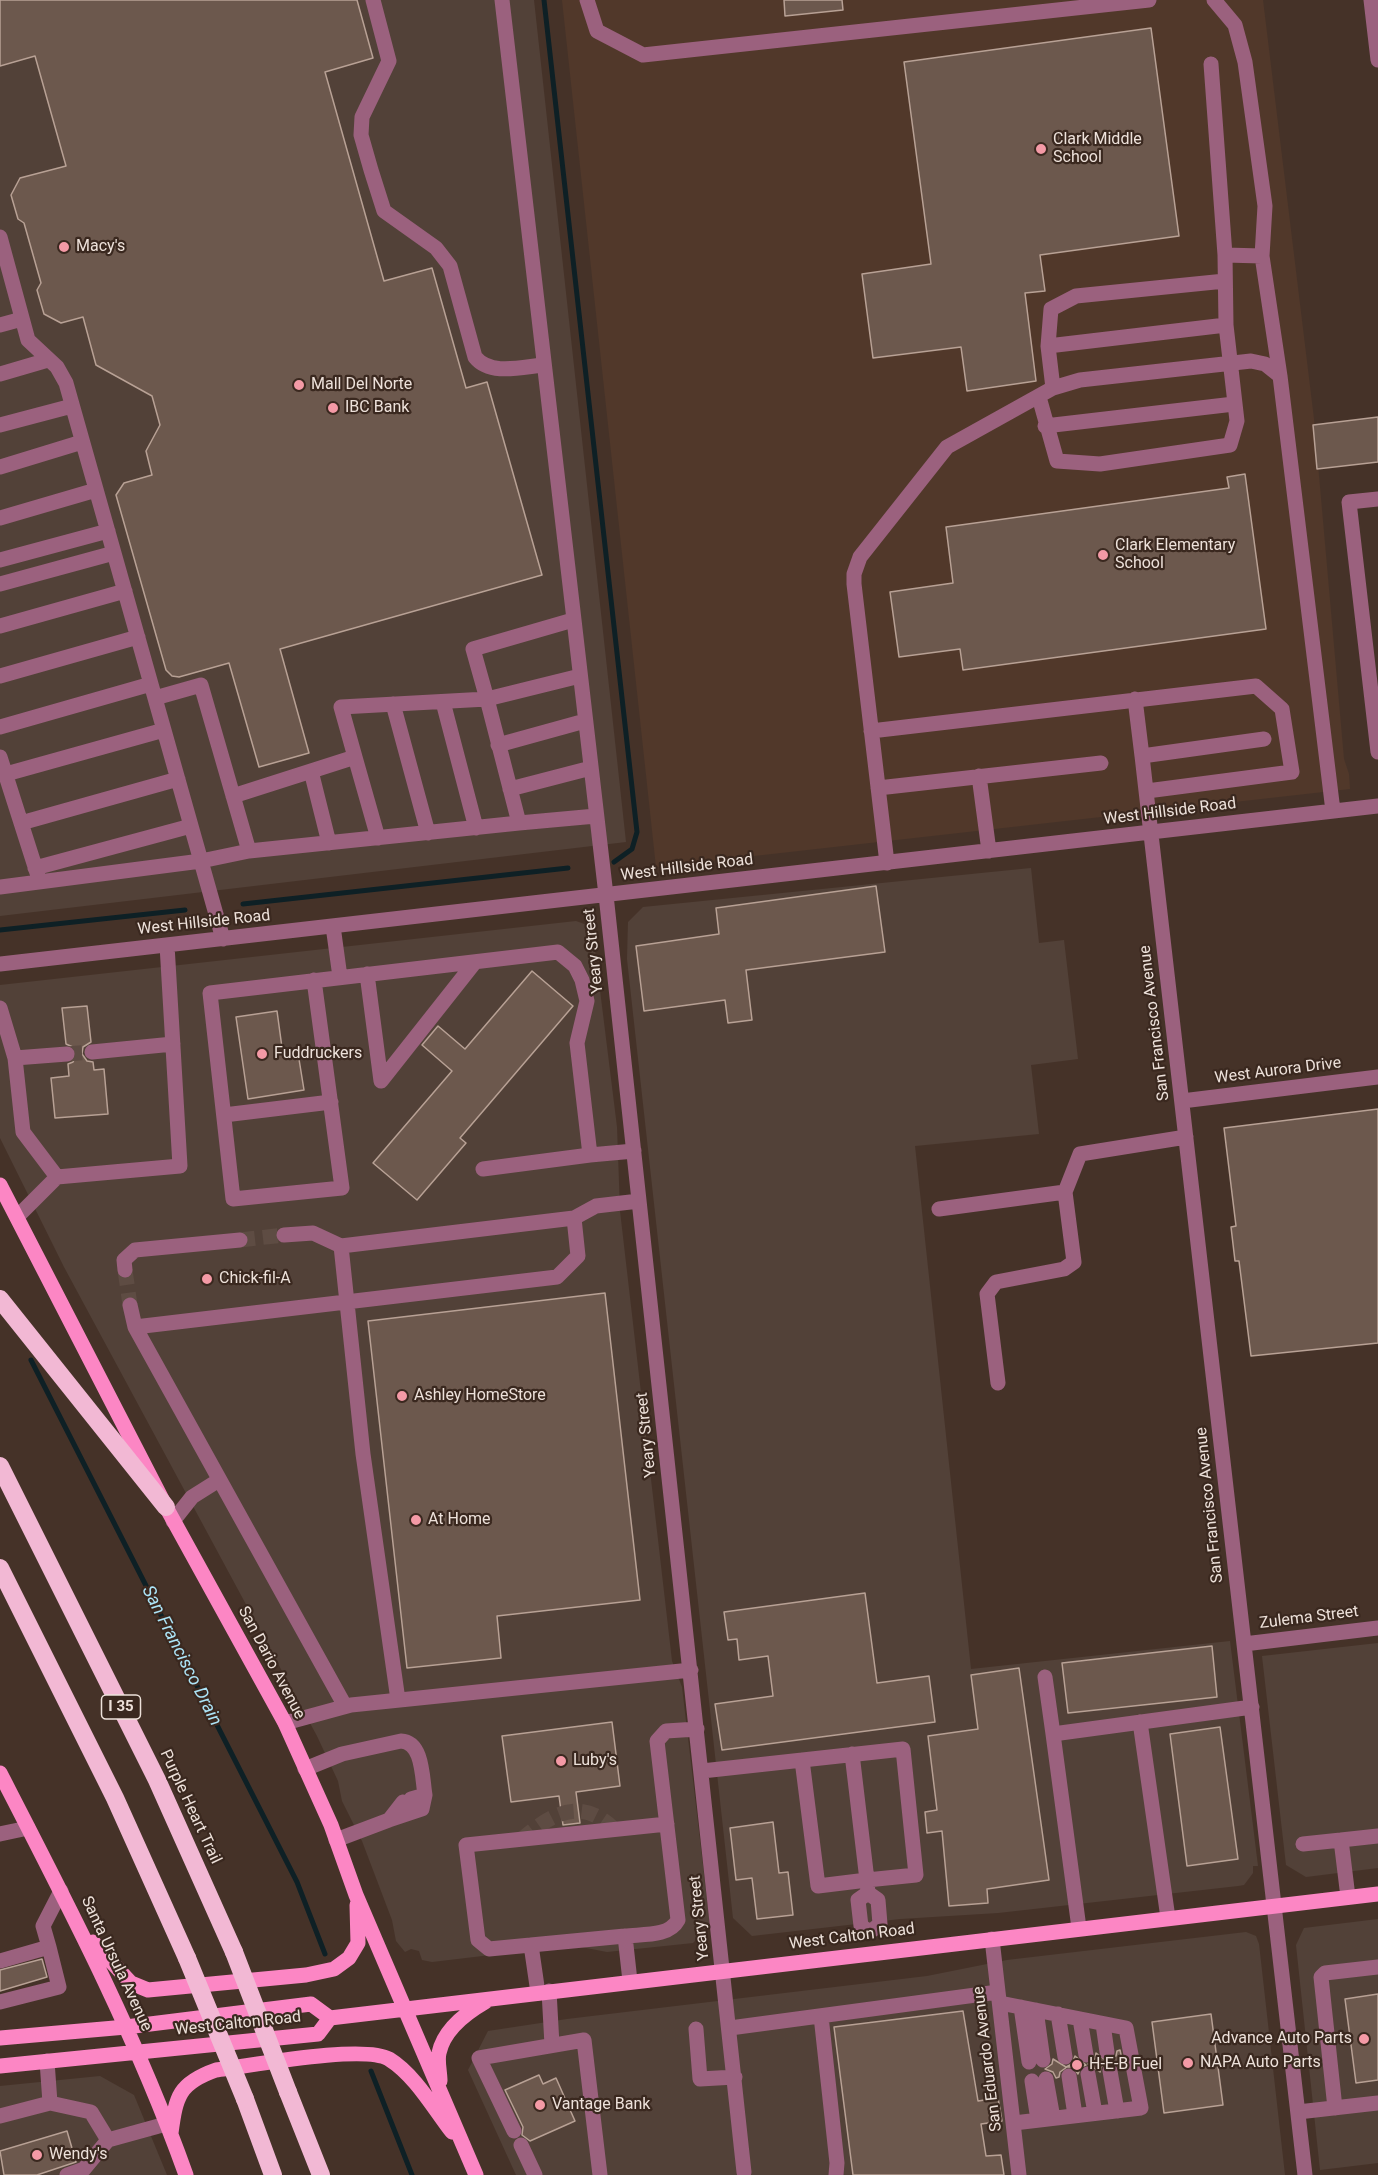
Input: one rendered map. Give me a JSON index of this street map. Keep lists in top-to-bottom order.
{
  "streets": {
    "highway": ["I 35", "Purple Heart Trail"],
    "main road": ["San Dario Avenue", "West Calton Road", "Santa Ursula Avenue"],
    "street": [
      "West Hillside Road",
      "Yeary Street",
      "San Francisco Avenue",
      "West Aurora Drive",
      "Zulema Street",
      "San Eduardo Avenue"
    ]
  },
  "crossings": [
    ["West Hillside Road", "Yeary Street"],
    ["West Hillside Road", "San Francisco Avenue"],
    ["Yeary Street", "West Calton Road"],
    ["San Francisco Avenue", "West Aurora Drive"],
    ["San Francisco Avenue", "Zulema Street"],
    ["San Francisco Avenue", "West Calton Road"],
    ["San Dario Avenue", "West Calton Road"],
    ["West Calton Road", "Santa Ursula Avenue"],
    ["West Calton Road", "San Eduardo Avenue"]
  ],
  "water": ["San Francisco Drain"],
  "places": [
    "Clark Middle School",
    "Macy's",
    "Mall Del Norte",
    "IBC Bank",
    "Clark Elementary School",
    "Fuddruckers",
    "Chick-fil-A",
    "Ashley HomeStore",
    "At Home",
    "Luby's",
    "Advance Auto Parts",
    "NAPA Auto Parts",
    "H-E-B Fuel",
    "Vantage Bank",
    "Wendy's"
  ]
}
